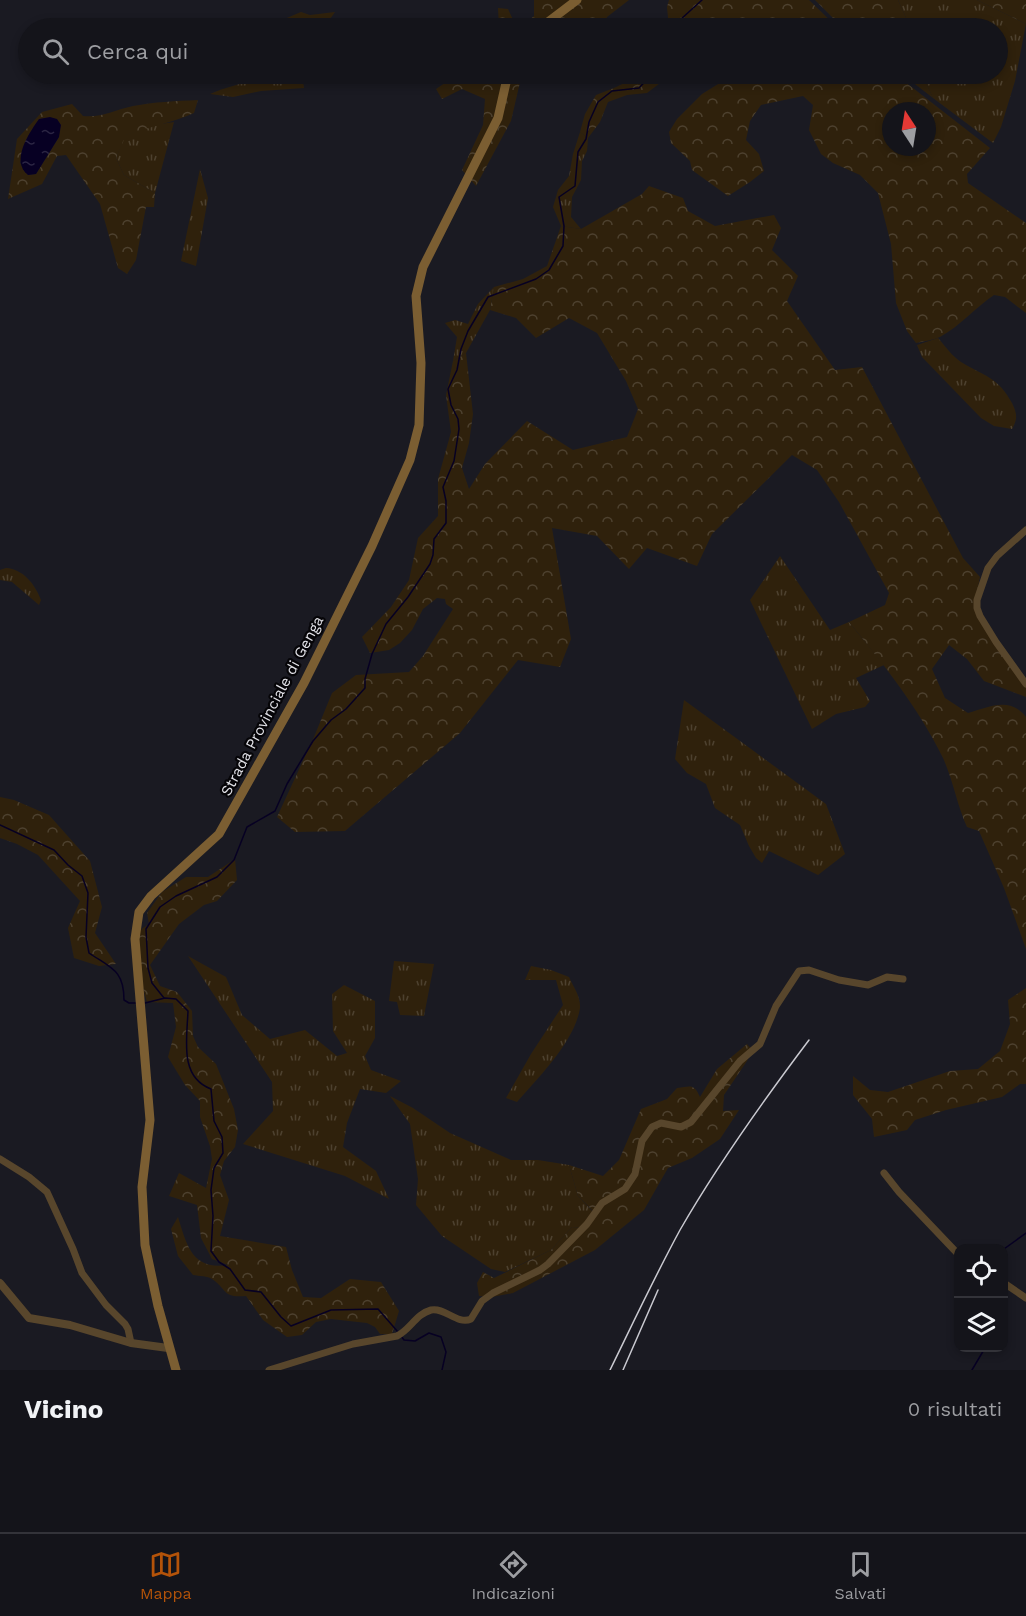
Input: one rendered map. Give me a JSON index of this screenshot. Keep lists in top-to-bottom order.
{
  "streets": {
    "main road": ["Strada Provinciale di Genga"]
  },
  "north": "top",
  "page": {
    "search": "Cerca qui",
    "heading": ["Vicino", "0 risultati"],
    "nav": ["Mappa", "Indicazioni", "Salvati"]
  }
}
